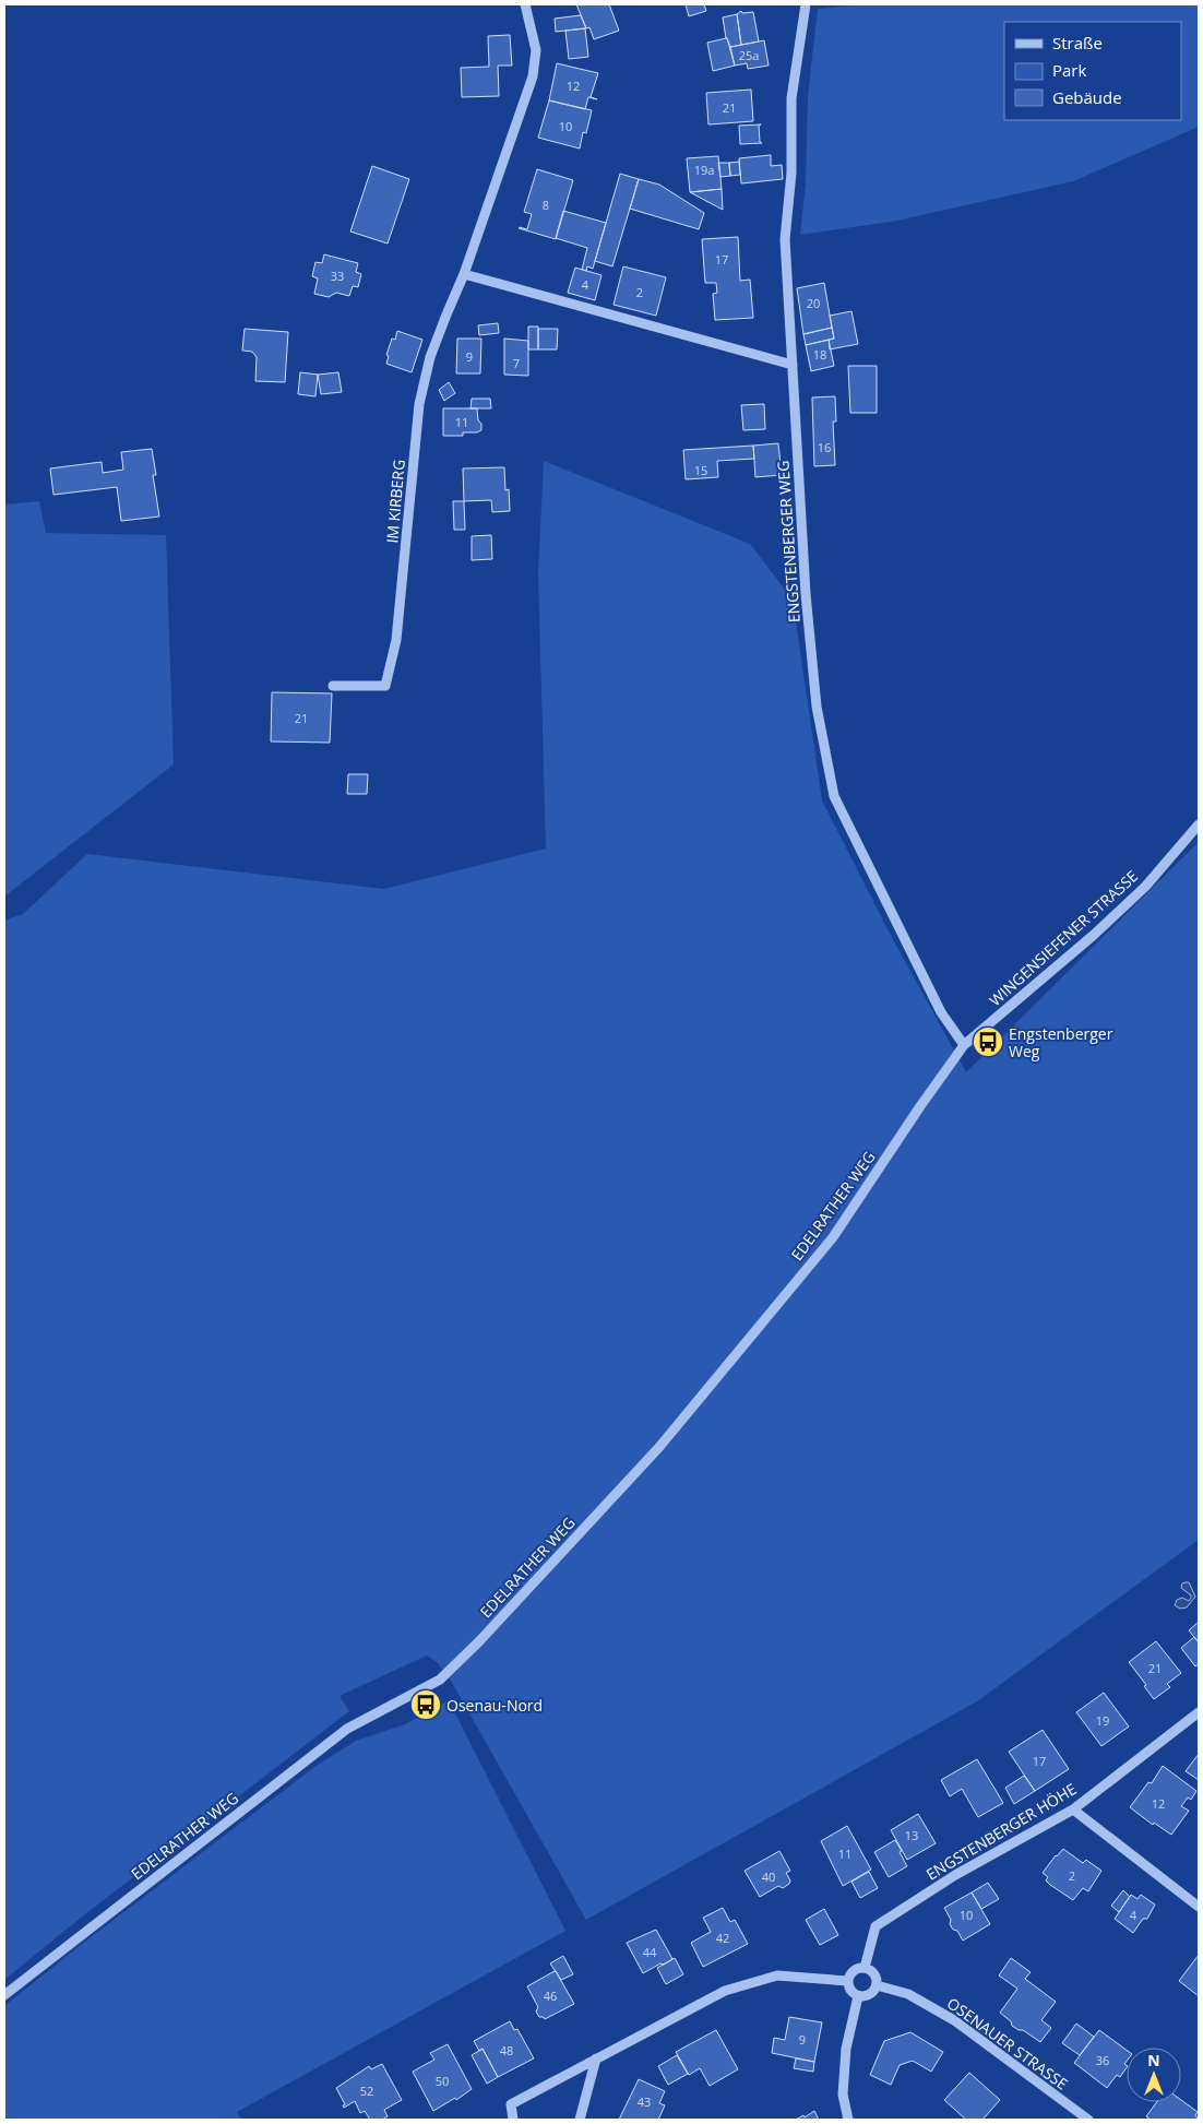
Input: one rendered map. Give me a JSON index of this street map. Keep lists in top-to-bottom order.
{
  "streets": {
    "street": [
      "IM KIRBERG",
      "ENGSTENBERGER WEG",
      "WINGENSIEFENER STRASSE",
      "EDELRATHER WEG",
      "ENGSTENBERGER HÖHE",
      "OSENAUER STRASSE"
    ]
  },
  "crossings": [
    ["ENGSTENBERGER WEG", "WINGENSIEFENER STRASSE"],
    ["ENGSTENBERGER WEG", "EDELRATHER WEG"],
    ["WINGENSIEFENER STRASSE", "EDELRATHER WEG"],
    ["ENGSTENBERGER HÖHE", "OSENAUER STRASSE"]
  ],
  "places": {
    "bus stop": ["Engstenberger Weg", "Osenau-Nord"]
  },
  "house_numbers": [
    "25a",
    "12",
    "21",
    "10",
    "19a",
    "8",
    "17",
    "33",
    "4",
    "2",
    "20",
    "18",
    "9",
    "7",
    "11",
    "16",
    "15",
    "21",
    "21",
    "19",
    "17",
    "12",
    "13",
    "11",
    "2",
    "40",
    "10",
    "4",
    "42",
    "44",
    "46",
    "9",
    "48",
    "36",
    "50",
    "52",
    "43"
  ],
  "legend": ["Straße", "Park", "Gebäude"],
  "north": "top"
}
